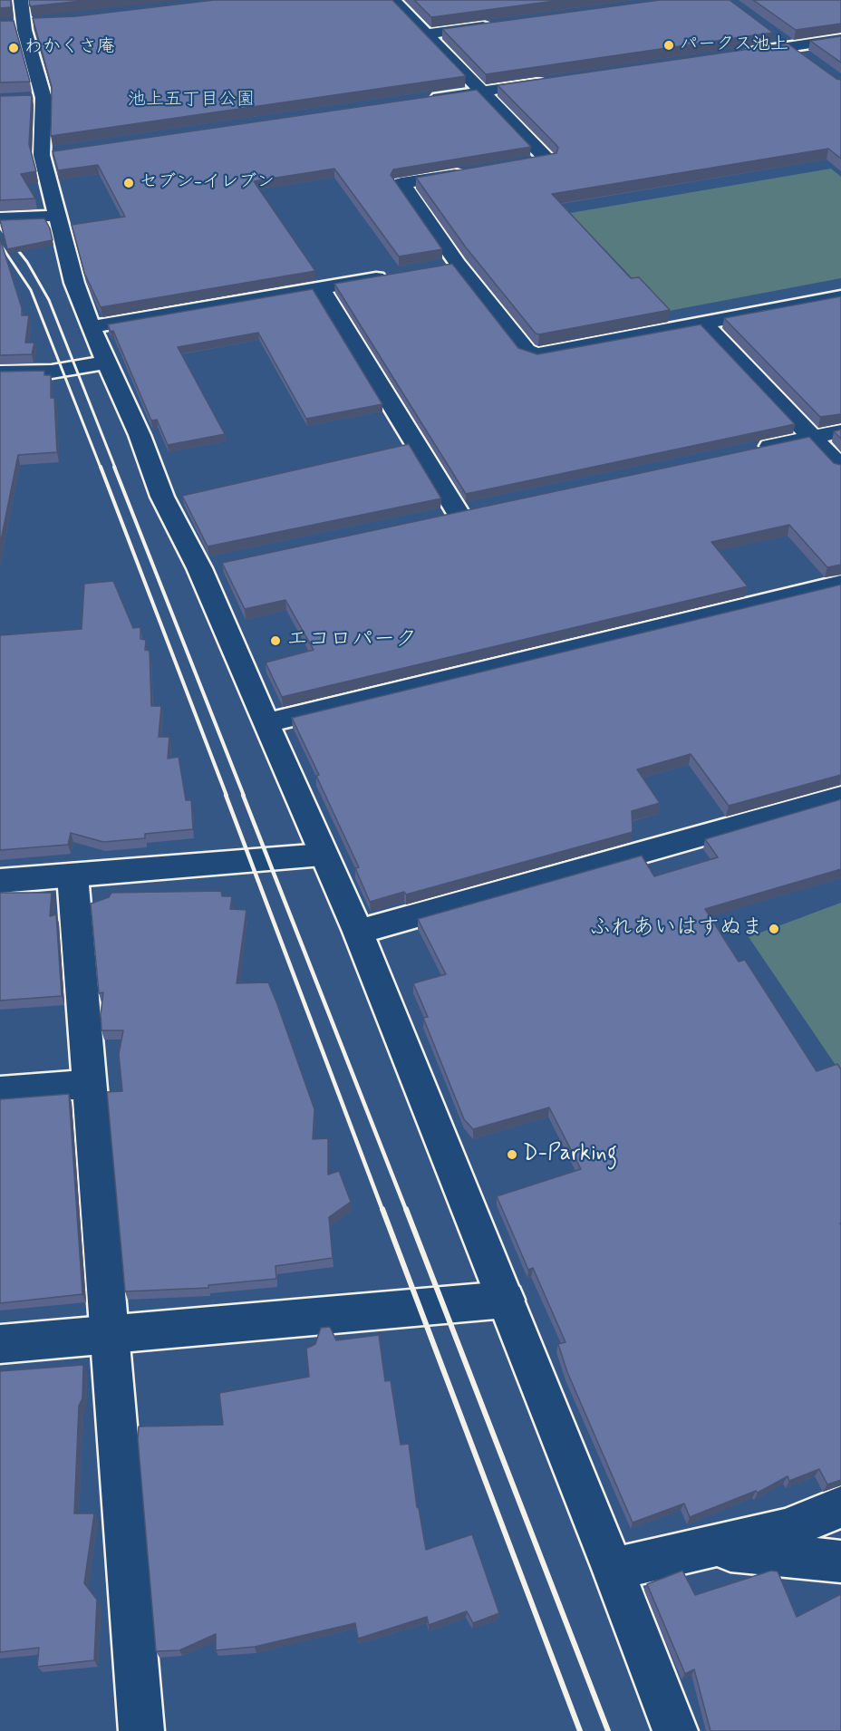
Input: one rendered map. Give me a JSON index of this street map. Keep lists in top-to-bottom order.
{
  "parks": ["池上五丁目公園"],
  "places": [
    "パークス池上",
    "わかくさ庵",
    "セブン-イレブン",
    "エコロパーク",
    "ふれあいはすぬま",
    "D-Parking"
  ]
}
